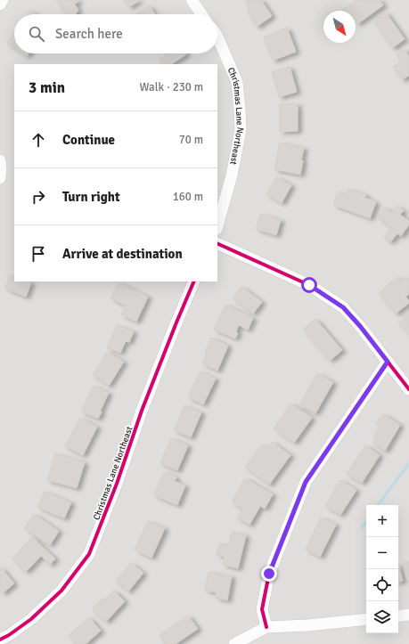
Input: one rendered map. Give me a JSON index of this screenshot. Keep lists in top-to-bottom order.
{
  "streets": {
    "street": ["Christmas Lane Northeast"]
  },
  "north": "bottom right",
  "page": {
    "search": "Search here",
    "heading": ["3 min", "Walk · 230 m"],
    "list": [
      ["Continue", "70 m"],
      ["Turn right", "160 m"],
      "Arrive at destination"
    ],
    "map_buttons": ["+", "−"]
  }
}
